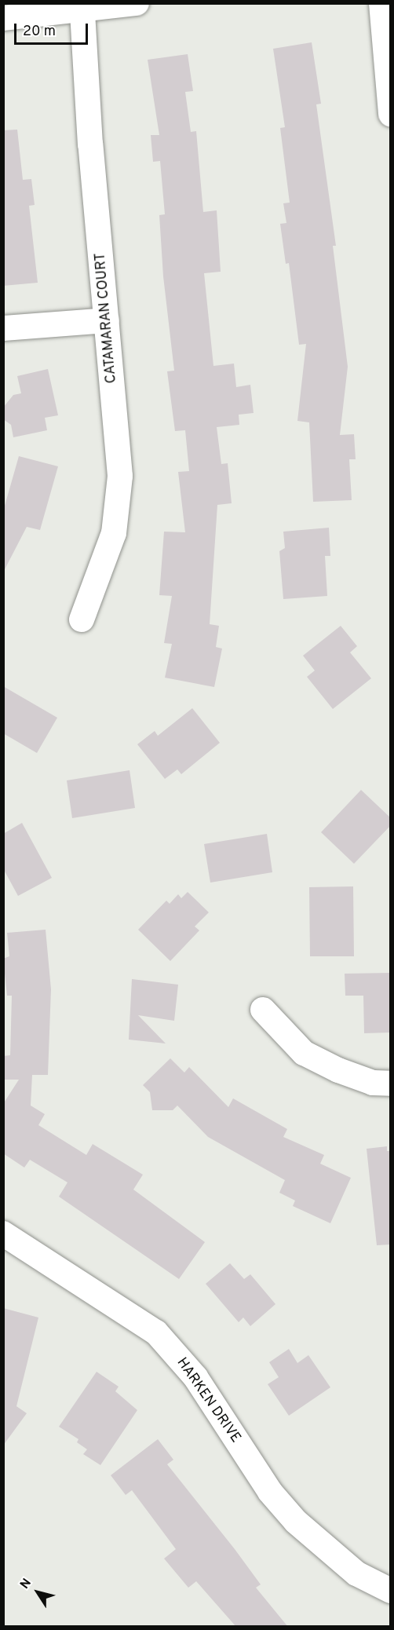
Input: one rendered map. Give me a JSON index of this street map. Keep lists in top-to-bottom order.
{
  "streets": {
    "street": ["CATAMARAN COURT", "HARKEN DRIVE"]
  },
  "scale_bar": "20 m",
  "north": "top left"
}
